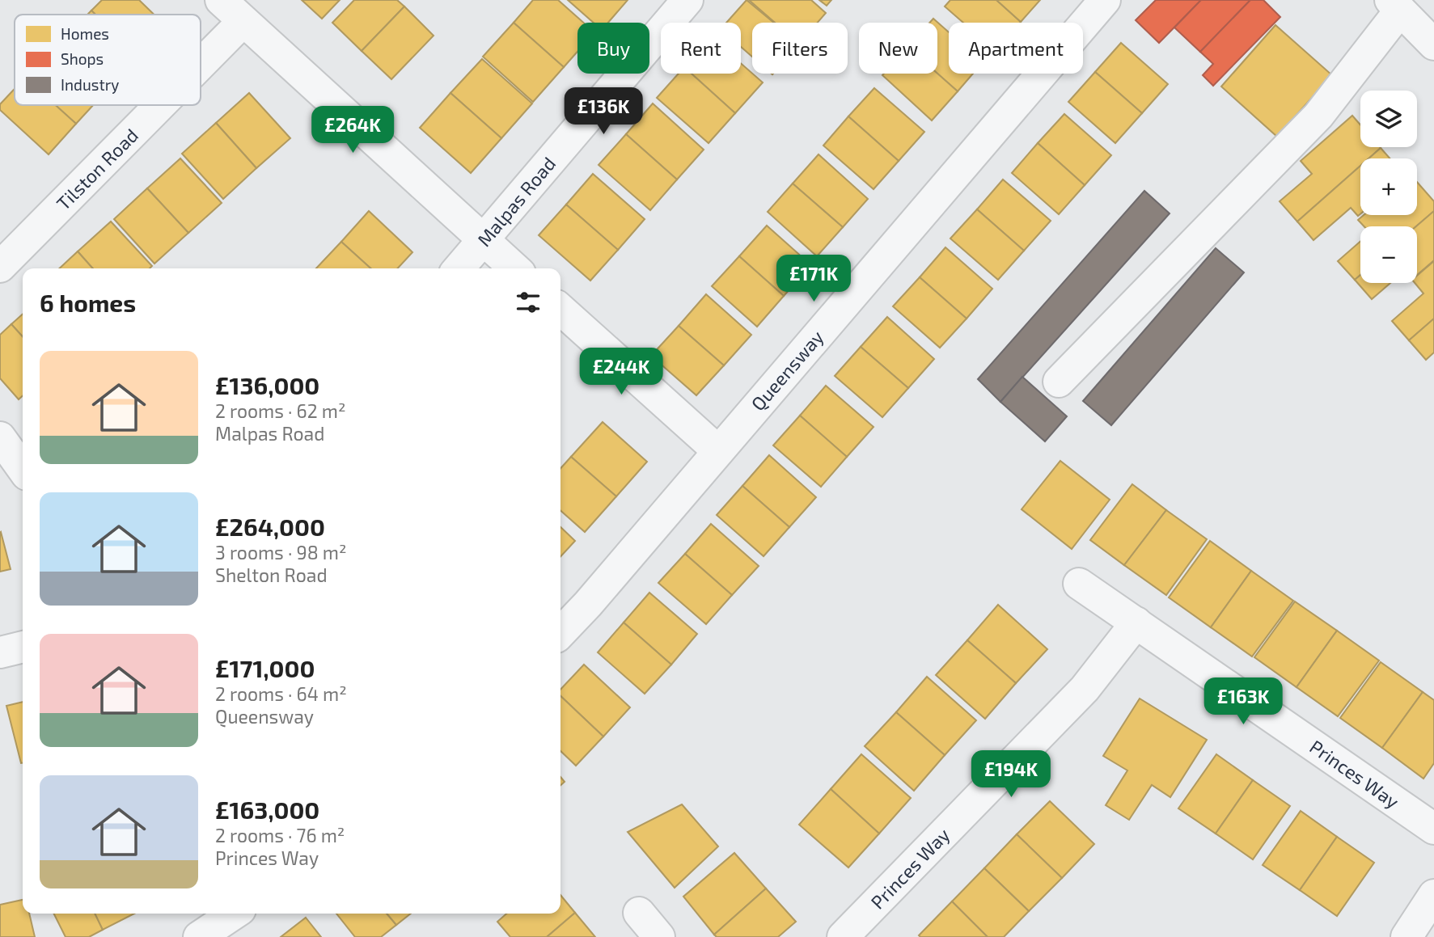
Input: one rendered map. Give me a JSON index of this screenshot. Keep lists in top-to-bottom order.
{
  "streets": {
    "street": [
      "Tilston Road",
      "Malpas Road",
      "Queensway",
      "Princes Way"
    ]
  },
  "legend": ["Homes", "Shops", "Industry"],
  "page": {
    "chip": [
      "Buy",
      "Rent",
      "Filters",
      "New",
      "Apartment"
    ],
    "price": [
      "£136K",
      "£264K",
      "£171K",
      "£244K",
      "£163K",
      "£194K"
    ],
    "map_buttons": ["+", "−"],
    "heading": "6 homes",
    "list": [
      {
        "name": "£136,000",
        "note": "2 rooms · 62 m² · Malpas Road"
      },
      {
        "name": "£264,000",
        "note": "3 rooms · 98 m² · Shelton Road"
      },
      {
        "name": "£171,000",
        "note": "2 rooms · 64 m² · Queensway"
      },
      {
        "name": "£163,000",
        "note": "2 rooms · 76 m² · Princes Way"
      }
    ]
  }
}
